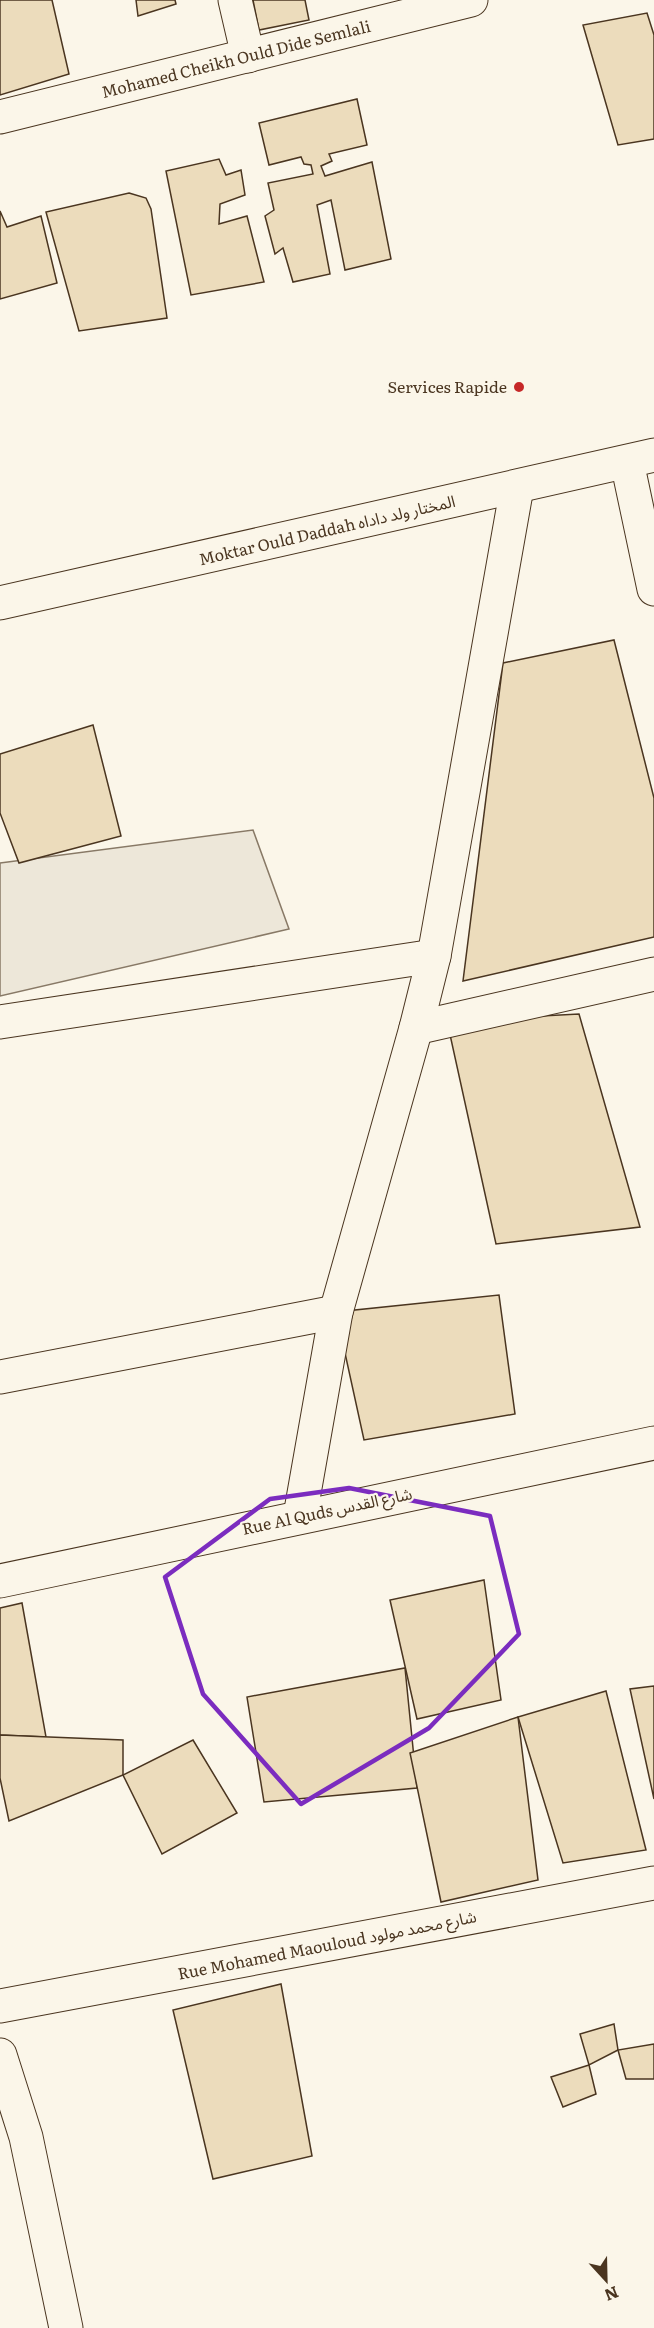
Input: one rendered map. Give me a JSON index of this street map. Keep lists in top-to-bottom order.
{
  "streets": {
    "street": [
      "Mohamed Cheikh Ould Dide Semlali",
      "Moktar Ould Daddah المختار ولد داداه",
      "Rue Al Quds شارع القدس",
      "Rue Mohamed Maouloud شارع محمد مولود"
    ]
  },
  "places": ["Services Rapide"],
  "north": "bottom"
}
